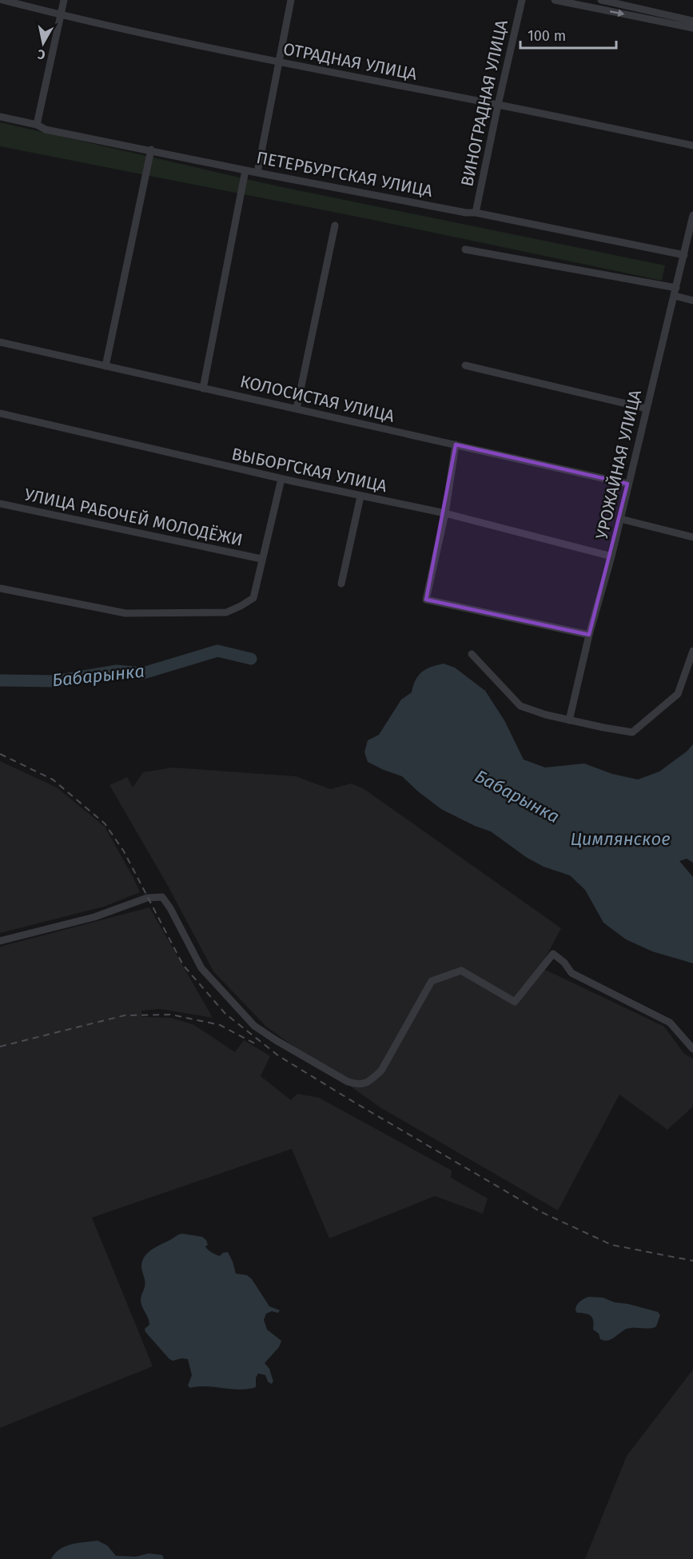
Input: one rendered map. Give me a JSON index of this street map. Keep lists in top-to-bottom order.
{
  "streets": {
    "street": [
      "ОТРАДНАЯ УЛИЦА",
      "ВИНОГРАДНАЯ УЛИЦА",
      "ПЕТЕРБУРГСКАЯ УЛИЦА",
      "КОЛОСИСТАЯ УЛИЦА",
      "УРОЖАЙНАЯ УЛИЦА",
      "ВЫБОРГСКАЯ УЛИЦА",
      "УЛИЦА РАБОЧЕЙ МОЛОДЁЖИ"
    ]
  },
  "crossings": [
    ["ОТРАДНАЯ УЛИЦА", "ВИНОГРАДНАЯ УЛИЦА"],
    ["ВИНОГРАДНАЯ УЛИЦА", "ПЕТЕРБУРГСКАЯ УЛИЦА"],
    ["ПЕТЕРБУРГСКАЯ УЛИЦА", "УРОЖАЙНАЯ УЛИЦА"],
    ["КОЛОСИСТАЯ УЛИЦА", "УРОЖАЙНАЯ УЛИЦА"],
    ["УРОЖАЙНАЯ УЛИЦА", "ВЫБОРГСКАЯ УЛИЦА"]
  ],
  "water": ["Бабарынка", "Цимлянское"],
  "scale_bar": "100 m",
  "north": "bottom"
}
